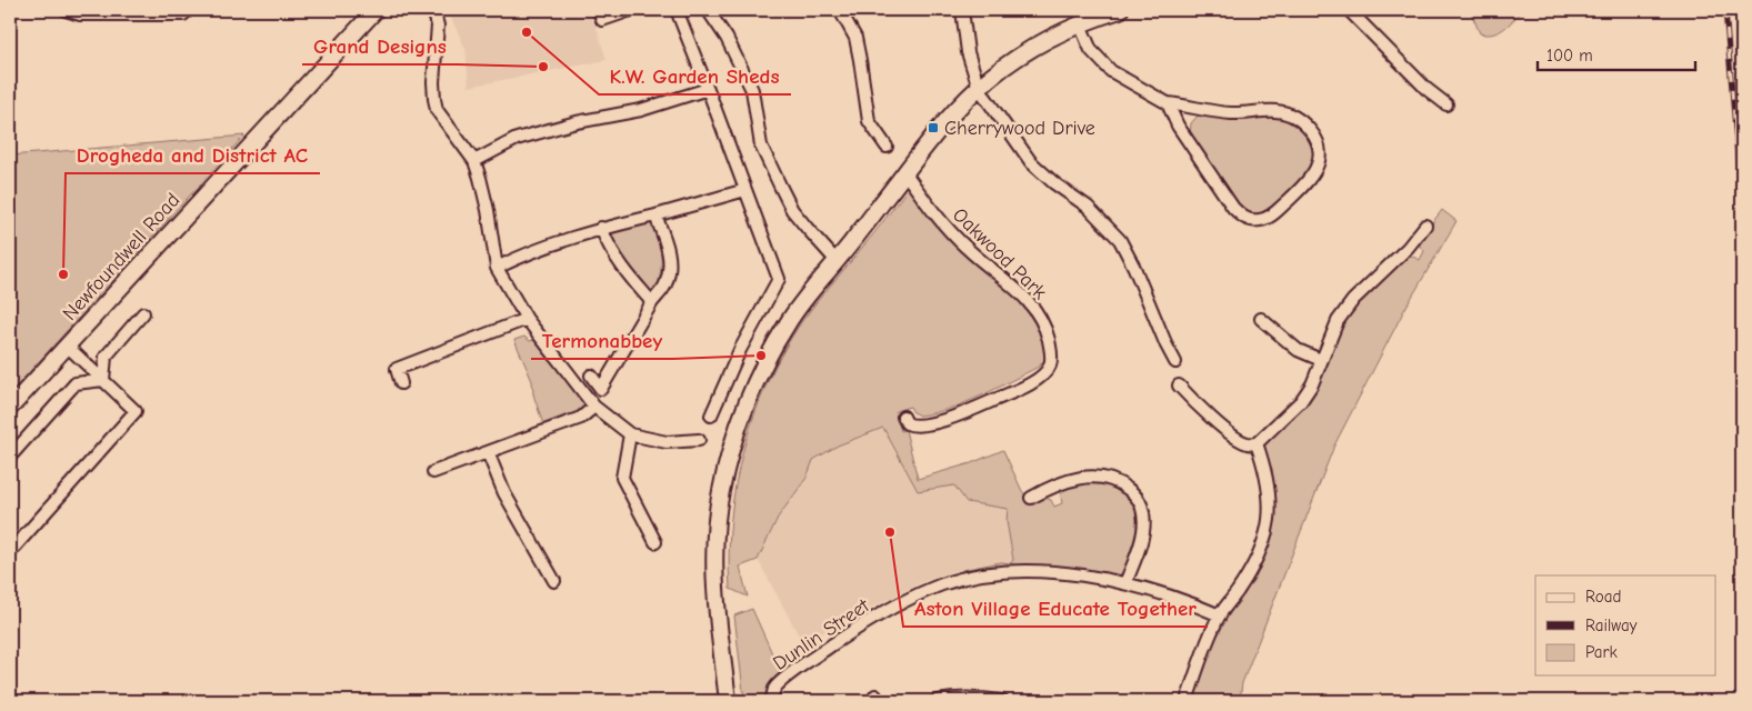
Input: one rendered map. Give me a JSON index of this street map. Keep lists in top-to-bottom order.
{
  "streets": {
    "street": ["Oakwood Park", "Newfoundwell Road", "Dunlin Street"]
  },
  "places": {
    "other": [
      "K.W. Garden Sheds",
      "Grand Designs",
      "Drogheda and District AC",
      "Termonabbey",
      "Aston Village Educate Together"
    ],
    "transit": ["Cherrywood Drive"]
  },
  "legend": ["Road", "Railway", "Park"],
  "scale_bar": "100 m"
}
